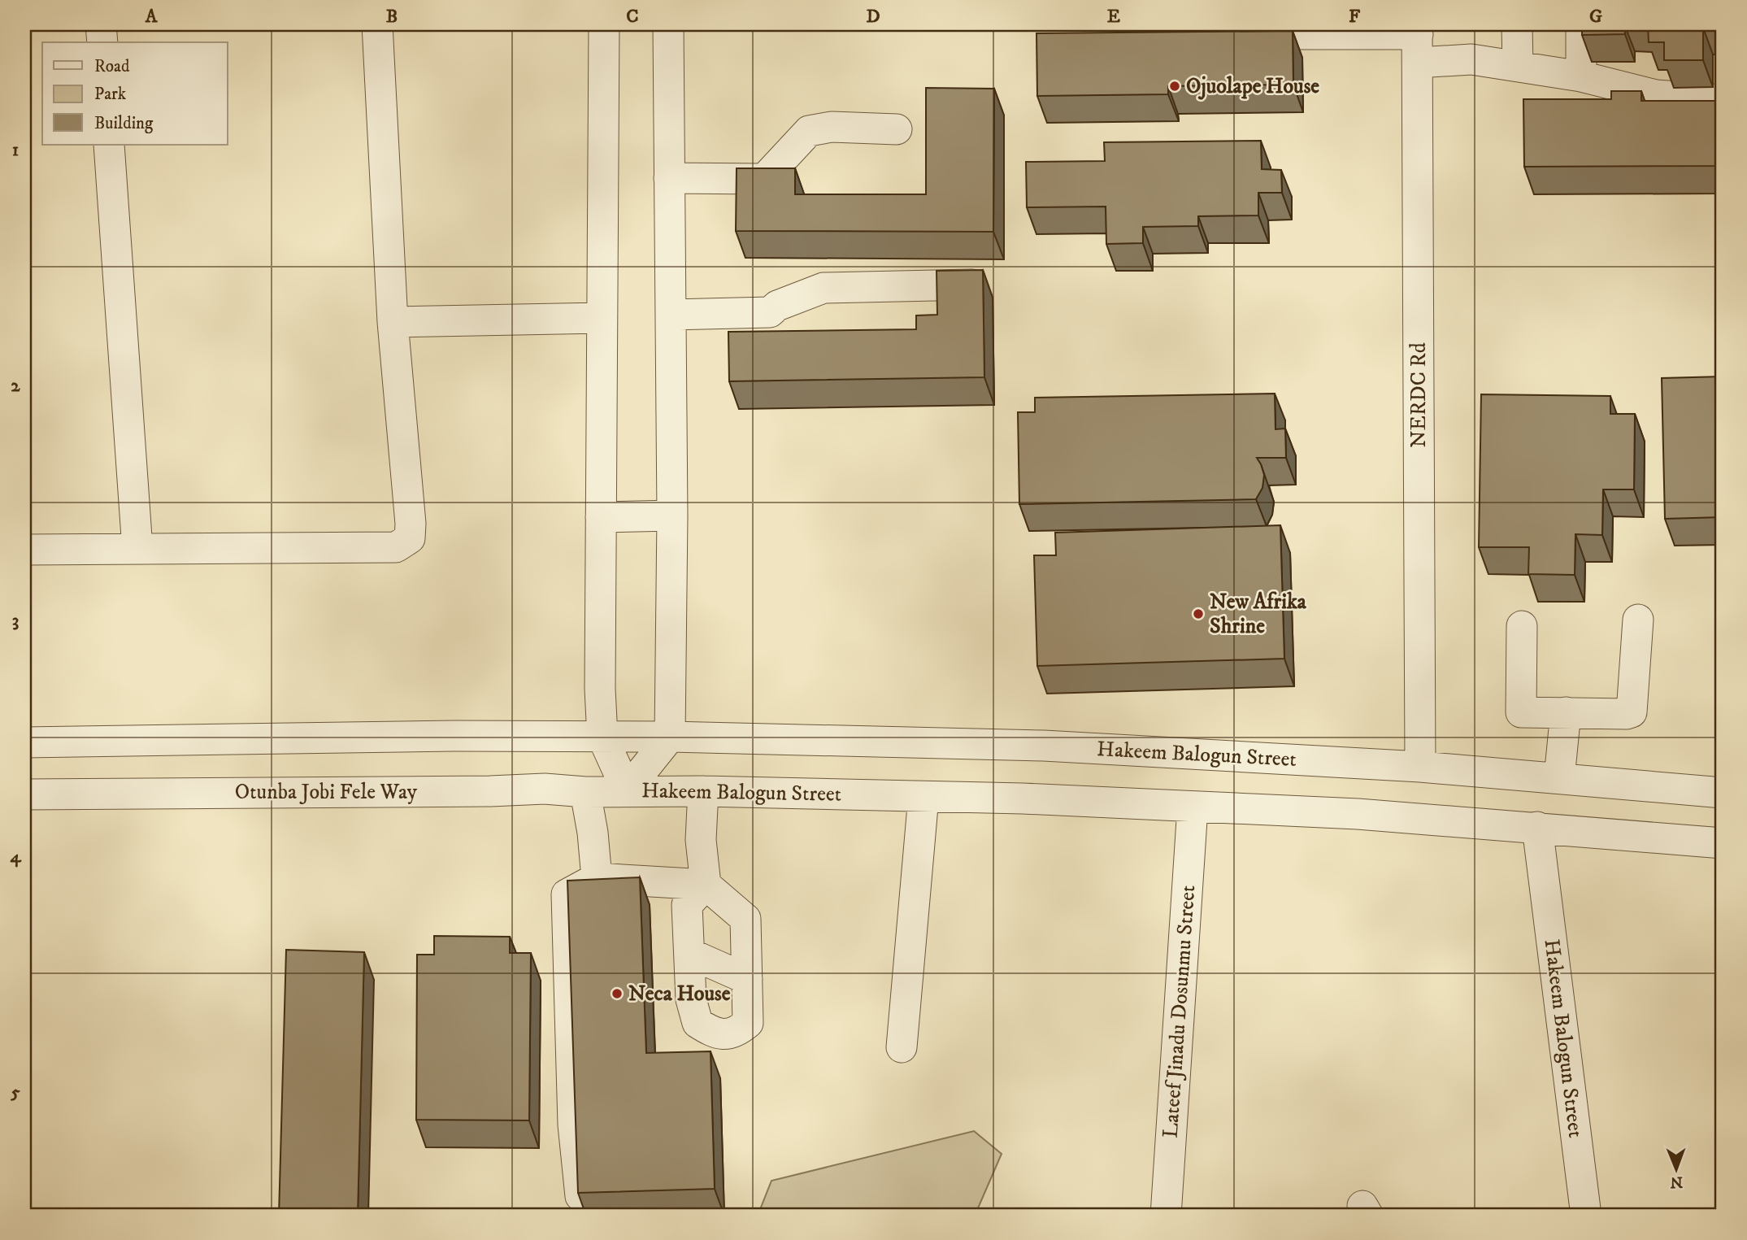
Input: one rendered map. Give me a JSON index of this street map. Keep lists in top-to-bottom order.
{
  "streets": {
    "street": [
      "NERDC Rd",
      "Hakeem Balogun Street",
      "Otunba Jobi Fele Way",
      "Lateef Jinadu Dosunmu Street"
    ]
  },
  "crossings": [
    ["NERDC Rd", "Hakeem Balogun Street"],
    ["Hakeem Balogun Street", "Otunba Jobi Fele Way"],
    ["Hakeem Balogun Street", "Lateef Jinadu Dosunmu Street"]
  ],
  "places": ["Ojuolape House", "New Afrika Shrine", "Neca House"],
  "legend": ["Road", "Park", "Building"],
  "north": "bottom",
  "grid": {
    "columns": [
      "A",
      "B",
      "C",
      "D",
      "E",
      "F",
      "G"
    ],
    "rows": [
      "1",
      "2",
      "3",
      "4",
      "5"
    ]
  }
}
